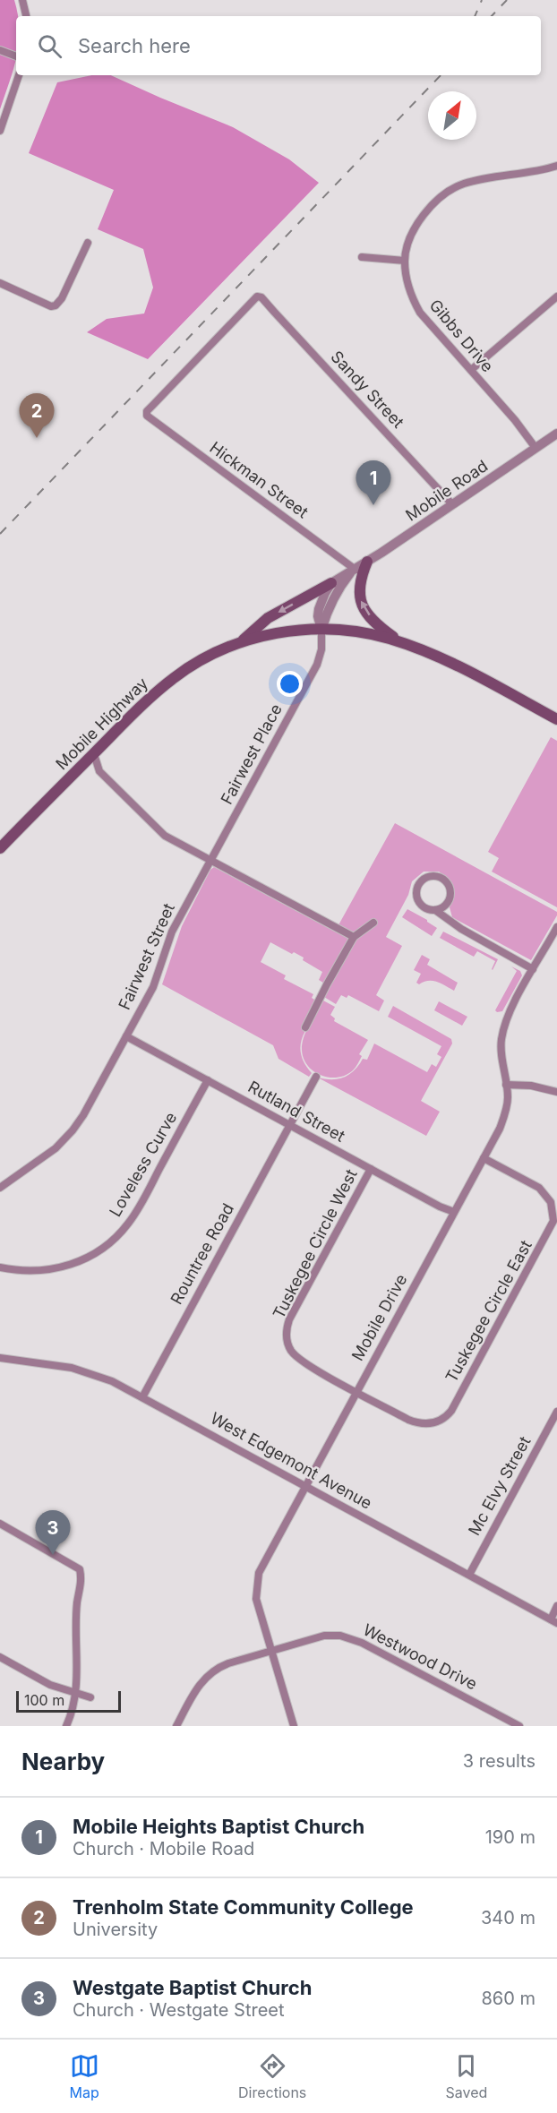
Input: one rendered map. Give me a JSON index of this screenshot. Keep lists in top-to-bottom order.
{
  "streets": {
    "main road": ["Mobile Highway"],
    "street": [
      "Gibbs Drive",
      "Sandy Street",
      "Hickman Street",
      "Mobile Road",
      "Fairwest Place",
      "Fairwest Street",
      "Rutland Street",
      "Loveless Curve",
      "Tuskegee Circle West",
      "Rountree Road",
      "Tuskegee Circle East",
      "Mobile Drive",
      "West Edgemont Avenue",
      "Mc Elvy Street",
      "Westwood Drive"
    ]
  },
  "crossings": [
    ["Gibbs Drive", "Mobile Road"],
    ["Sandy Street", "Hickman Street"],
    ["Sandy Street", "Mobile Road"],
    ["Hickman Street", "Mobile Road"],
    ["Mobile Road", "Fairwest Place"],
    ["Fairwest Place", "Fairwest Street"],
    ["Fairwest Street", "Rutland Street"],
    ["Rutland Street", "Loveless Curve"],
    ["Rutland Street", "Tuskegee Circle West"],
    ["Rutland Street", "Rountree Road"],
    ["Rutland Street", "Mobile Drive"],
    ["Tuskegee Circle West", "Tuskegee Circle East"],
    ["Tuskegee Circle West", "Mobile Drive"],
    ["Rountree Road", "West Edgemont Avenue"],
    ["Tuskegee Circle East", "Mobile Drive"],
    ["Mobile Drive", "West Edgemont Avenue"],
    ["Mobile Drive", "Westwood Drive"],
    ["West Edgemont Avenue", "Mc Elvy Street"]
  ],
  "scale_bar": "100 m",
  "north": "top right",
  "page": {
    "search": "Search here",
    "pins": ["2", "1", "3"],
    "scale": "100 m",
    "heading": ["Nearby", "3 results"],
    "list": [
      {
        "mark": "1",
        "name": "Mobile Heights Baptist Church",
        "note": "Church · Mobile Road",
        "value": "190 m"
      },
      {
        "mark": "2",
        "name": "Trenholm State Community College",
        "note": "University",
        "value": "340 m"
      },
      {
        "mark": "3",
        "name": "Westgate Baptist Church",
        "note": "Church · Westgate Street",
        "value": "860 m"
      }
    ],
    "nav": ["Map", "Directions", "Saved"]
  }
}
